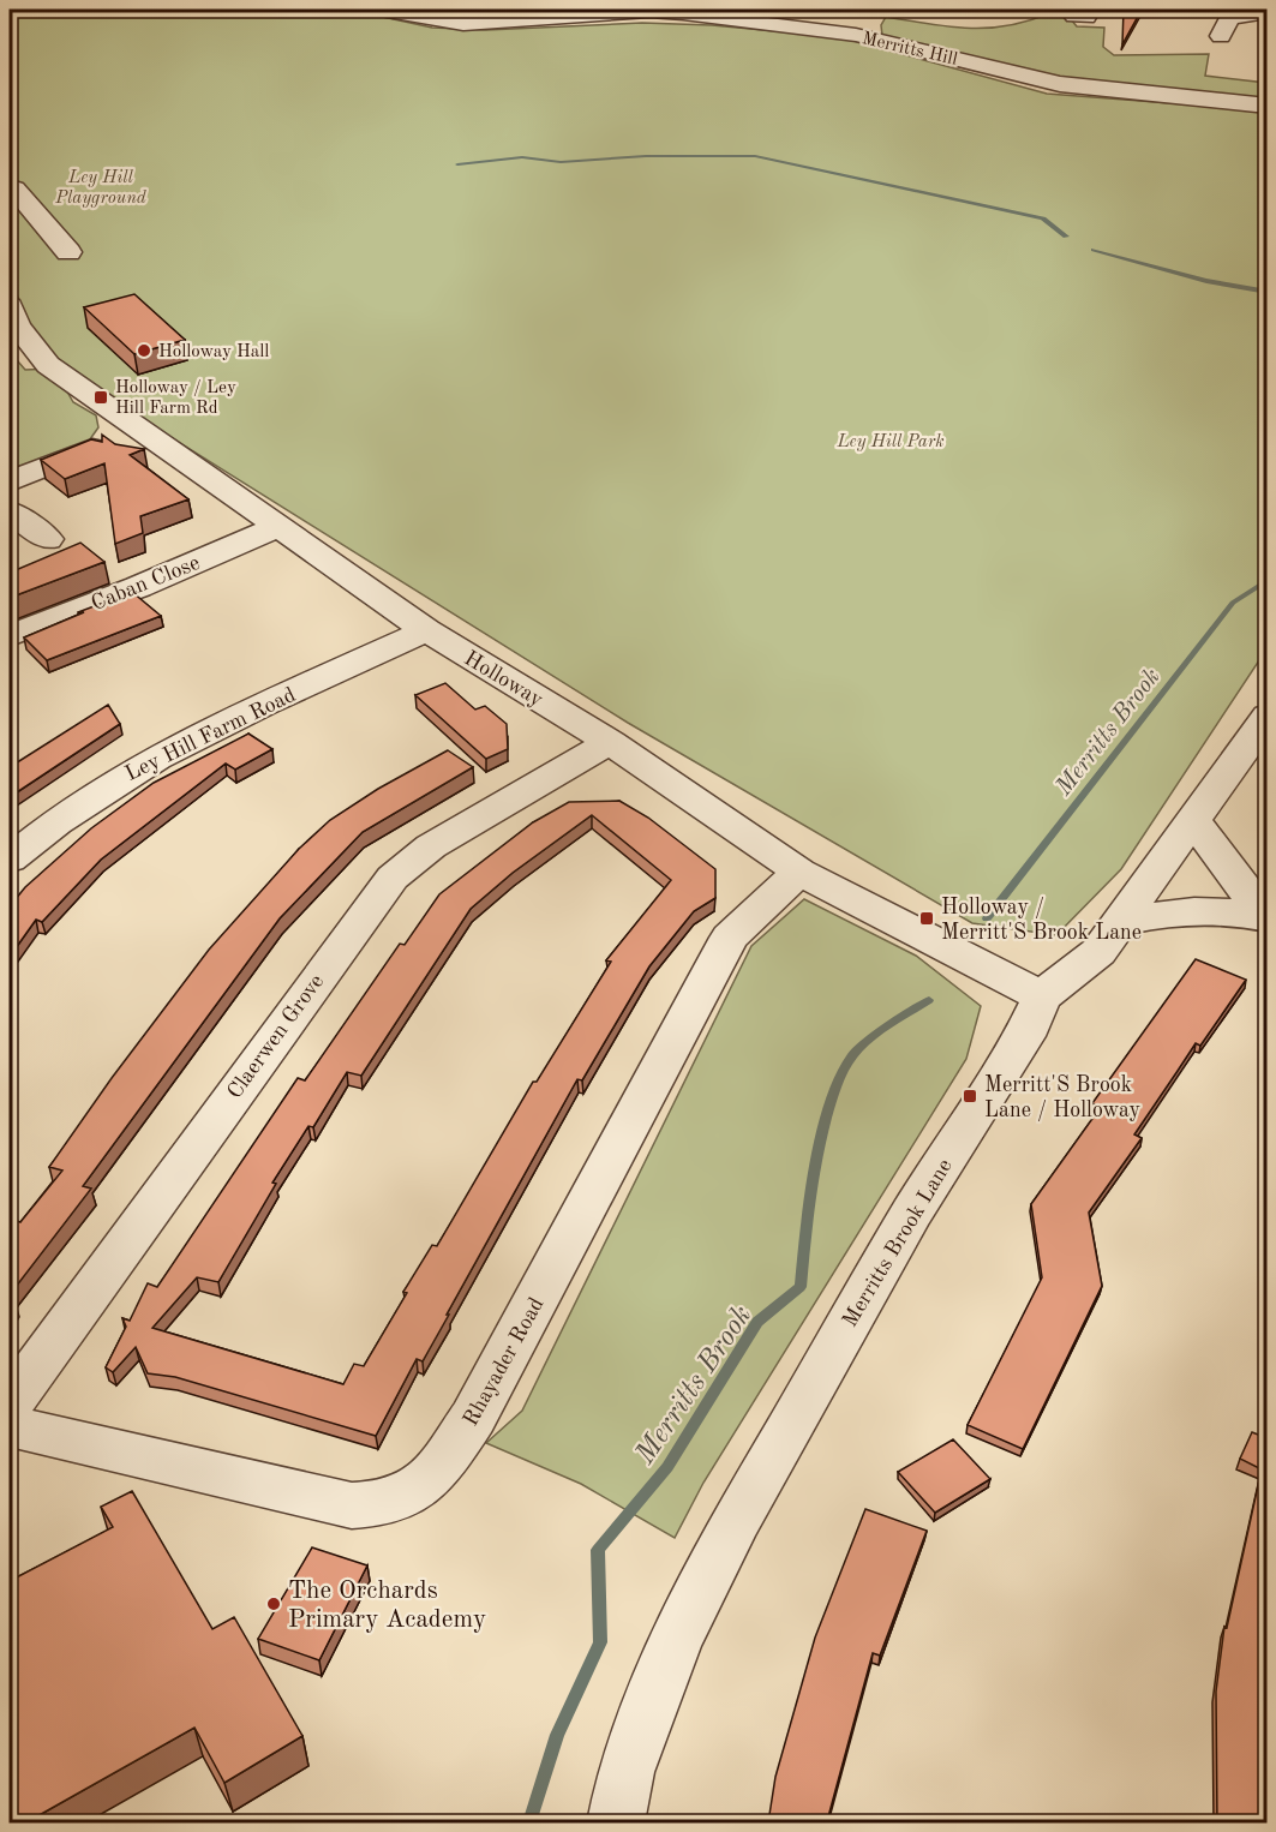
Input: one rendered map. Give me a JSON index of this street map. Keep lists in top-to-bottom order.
{
  "streets": {
    "street": [
      "Merritts Hill",
      "Caban Close",
      "Holloway",
      "Ley Hill Farm Road",
      "Claerwen Grove",
      "Merritts Brook Lane",
      "Rhayader Road"
    ]
  },
  "crossings": [
    ["Caban Close", "Holloway"],
    ["Holloway", "Ley Hill Farm Road"],
    ["Holloway", "Claerwen Grove"],
    ["Holloway", "Merritts Brook Lane"],
    ["Holloway", "Rhayader Road"]
  ],
  "water": ["Merritts Brook"],
  "parks": ["Ley Hill Playground", "Ley Hill Park"],
  "places": {
    "other": ["Holloway Hall", "The Orchards Primary Academy"],
    "transit": ["Holloway / Ley Hill Farm Rd", "Holloway / Merritt'S Brook Lane", "Merritt'S Brook Lane / Holloway"]
  }
}
